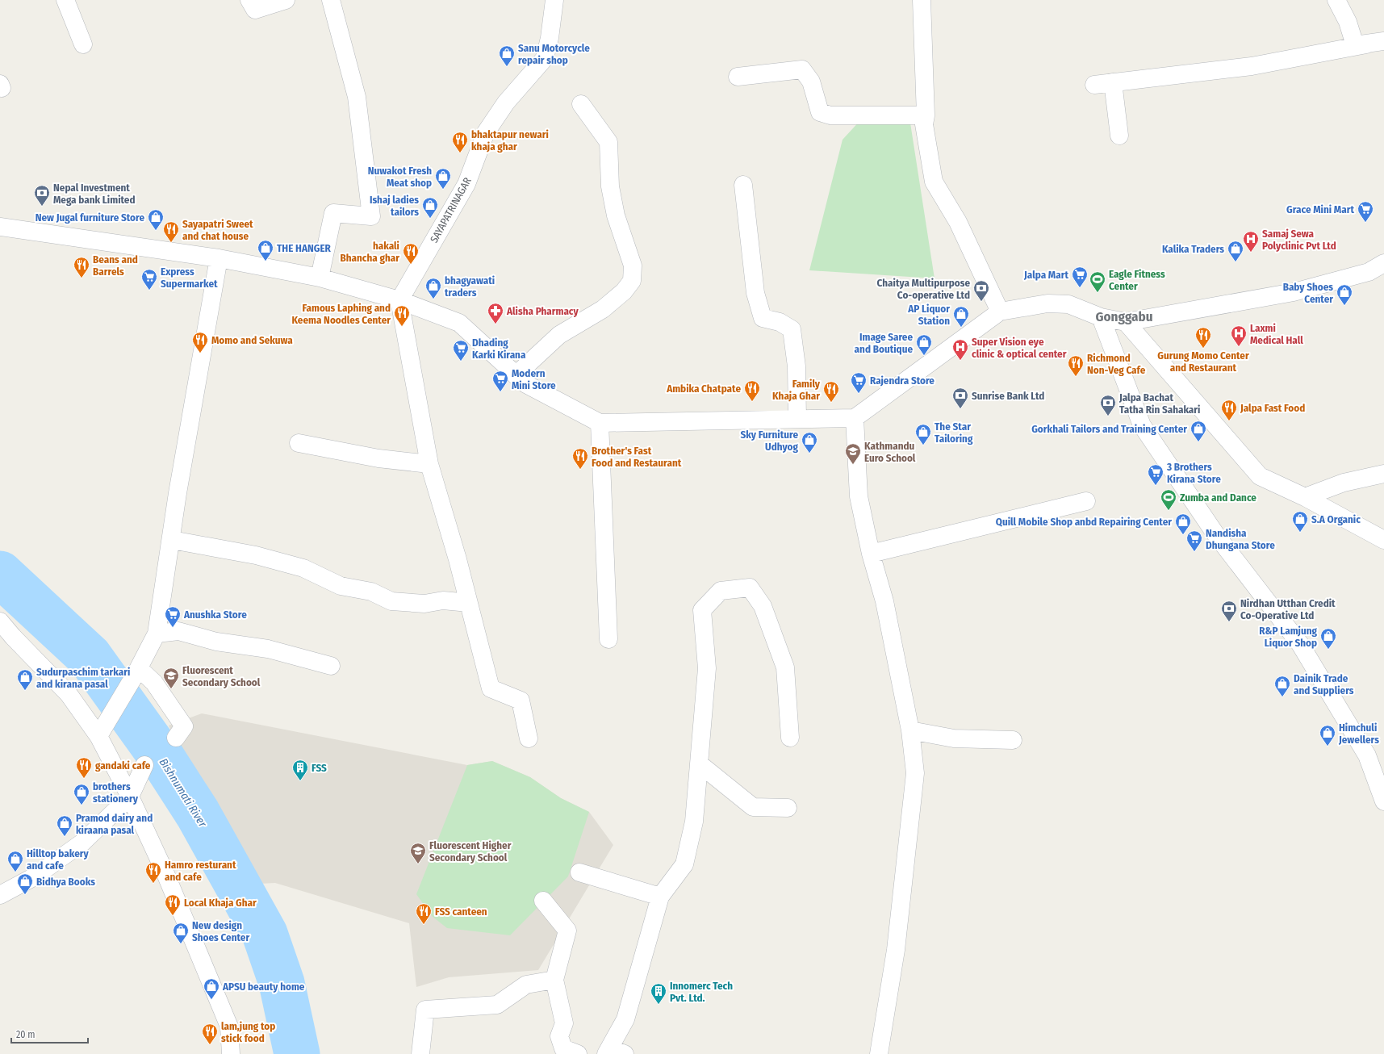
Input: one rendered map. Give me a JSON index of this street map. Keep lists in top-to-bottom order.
{
  "streets": {
    "street": ["SAYAPATRINAGAR"]
  },
  "districts": ["Gonggabu"],
  "water": ["Bishnumati River"],
  "places": {
    "shop": [
      "Sanu Motorcycle repair shop",
      "Nuwakot Fresh Meat shop",
      "Ishaj ladies tailors",
      "New Jugal furniture Store",
      "THE HANGER",
      "Kalika Traders",
      "bhagyawati traders",
      "Baby Shoes Center",
      "AP Liquor Station",
      "Image Saree and Boutique",
      "Gorkhali Tailors and Training Center",
      "The Star Tailoring",
      "Sky Furniture Udhyog",
      "S.A Organic",
      "Quill Mobile Shop anbd Repairing Center",
      "R&P Lamjung Liquor Shop",
      "Sudurpaschim tarkari and kirana pasal",
      "Dainik Trade and Suppliers",
      "Himchuli Jewellers",
      "brothers stationery",
      "Pramod dairy and kiraana pasal",
      "Hilltop bakery and cafe",
      "Bidhya Books",
      "New design Shoes Center",
      "APSU beauty home"
    ],
    "restaurant": [
      "bhaktapur newari khaja ghar",
      "Sayapatri Sweet and chat house",
      "hakali Bhancha ghar",
      "Beans and Barrels",
      "Famous Laphing and Keema Noodles Center",
      "Gurung Momo Center and Restaurant",
      "Momo and Sekuwa",
      "Richmond Non-Veg Cafe",
      "Ambika Chatpate",
      "Family Khaja Ghar",
      "Jalpa Fast Food",
      "Brother's Fast Food and Restaurant",
      "gandaki cafe",
      "Hamro resturant and cafe",
      "Local Khaja Ghar",
      "FSS canteen",
      "lam,jung top stick food"
    ],
    "bank": [
      "Nepal Investment Mega bank Limited",
      "Chaitya Multipurpose Co-operative Ltd",
      "Sunrise Bank Ltd",
      "Jalpa Bachat Tatha Rin Sahakari",
      "Nirdhan Utthan Credit Co-Operative Ltd"
    ],
    "supermarket": [
      "Grace Mini Mart",
      "Jalpa Mart",
      "Express Supermarket",
      "Dhading Karki Kirana",
      "Modern Mini Store",
      "Rajendra Store",
      "3 Brothers Kirana Store",
      "Nandisha Dhungana Store",
      "Anushka Store"
    ],
    "hospital": ["Samaj Sewa Polyclinic Pvt Ltd", "Laxmi Medical Hall", "Super Vision eye clinic & optical center"],
    "sports": ["Eagle Fitness Center", "Zumba and Dance"],
    "pharmacy": ["Alisha Pharmacy"],
    "school or university": ["Kathmandu Euro School", "Fluorescent Secondary School", "Fluorescent Higher Secondary School"],
    "building": ["FSS", "Innomerc Tech Pvt. Ltd."]
  },
  "scale_bar": "20 m"
}
